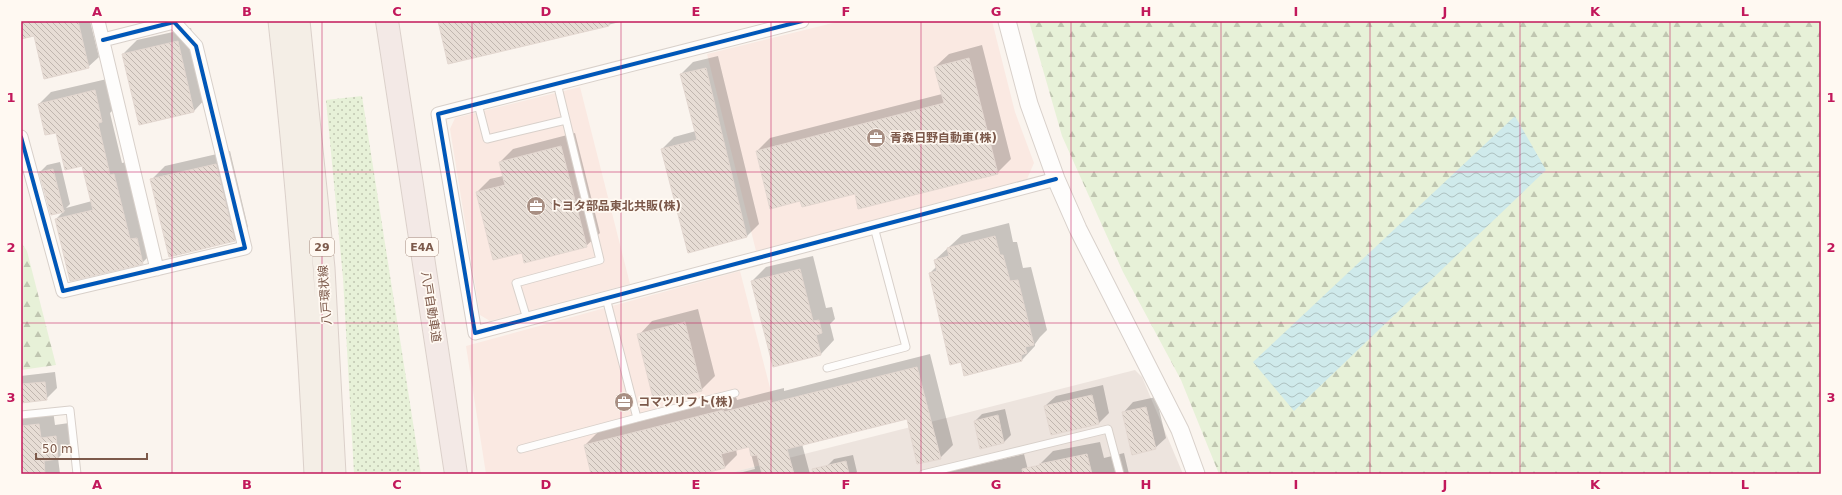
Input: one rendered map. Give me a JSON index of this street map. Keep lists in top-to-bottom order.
{
  "streets": {
    "highway": ["E4A", "八戸自動車道"],
    "main road": ["29", "八戸環状線"]
  },
  "places": {
    "office": ["青森日野自動車(株)", "トヨタ部品東北共販(株)", "コマツリフト(株)"]
  },
  "scale_bar": "50 m",
  "grid": {
    "columns": [
      "A",
      "B",
      "C",
      "D",
      "E",
      "F",
      "G",
      "H",
      "I",
      "J",
      "K",
      "L"
    ],
    "rows": ["1", "2", "3"]
  }
}
